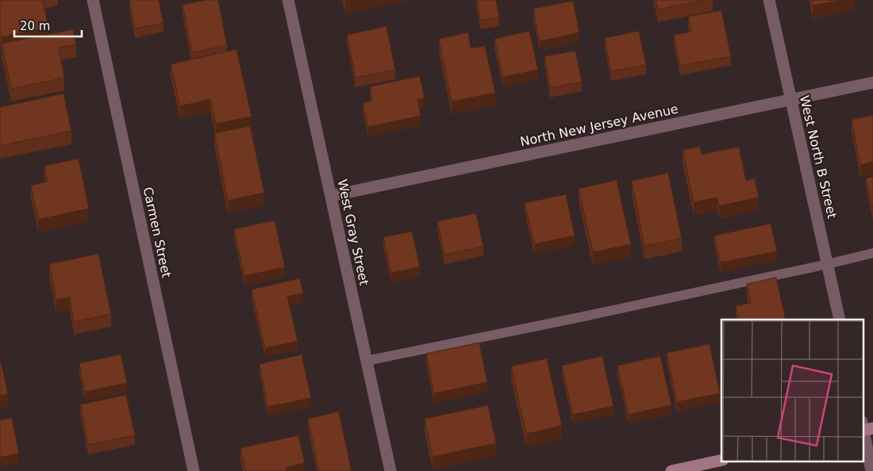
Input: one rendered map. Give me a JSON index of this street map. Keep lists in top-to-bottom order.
{
  "streets": {
    "street": [
      "North New Jersey Avenue",
      "West North B Street",
      "Carmen Street",
      "West Gray Street"
    ]
  },
  "crossings": [
    ["North New Jersey Avenue", "West North B Street"],
    ["North New Jersey Avenue", "West Gray Street"]
  ],
  "scale_bar": "20 m"
}
